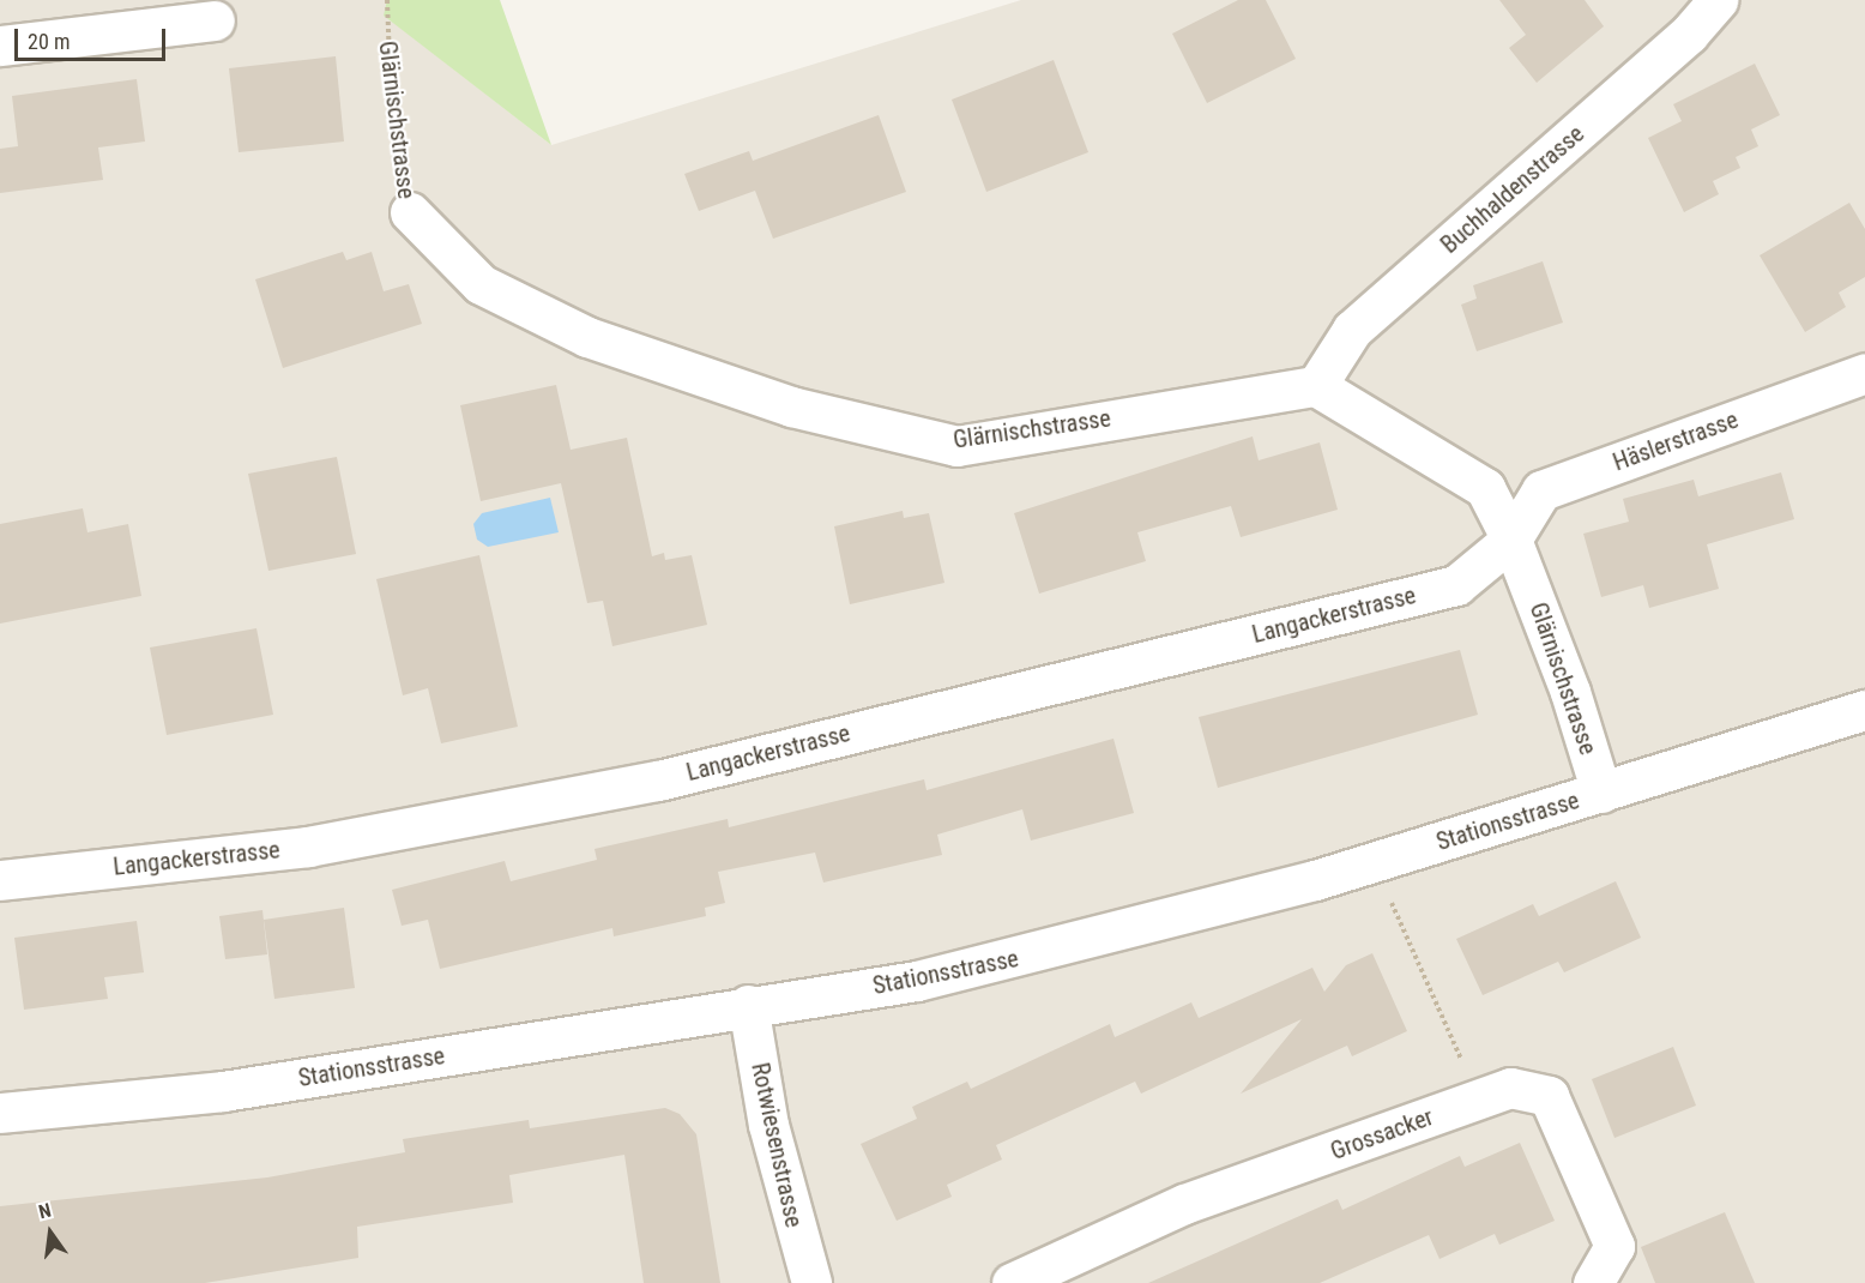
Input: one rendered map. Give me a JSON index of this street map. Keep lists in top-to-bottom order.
{
  "streets": {
    "street": [
      "Glärnischstrasse",
      "Buchhaldenstrasse",
      "Häslerstrasse",
      "Langackerstrasse",
      "Stationsstrasse",
      "Grossacker",
      "Rotwiesenstrasse"
    ]
  },
  "crossings": [
    ["Glärnischstrasse", "Buchhaldenstrasse"],
    ["Glärnischstrasse", "Häslerstrasse"],
    ["Glärnischstrasse", "Langackerstrasse"],
    ["Glärnischstrasse", "Stationsstrasse"],
    ["Häslerstrasse", "Langackerstrasse"],
    ["Stationsstrasse", "Rotwiesenstrasse"]
  ],
  "scale_bar": "20 m",
  "north": "top"
}
